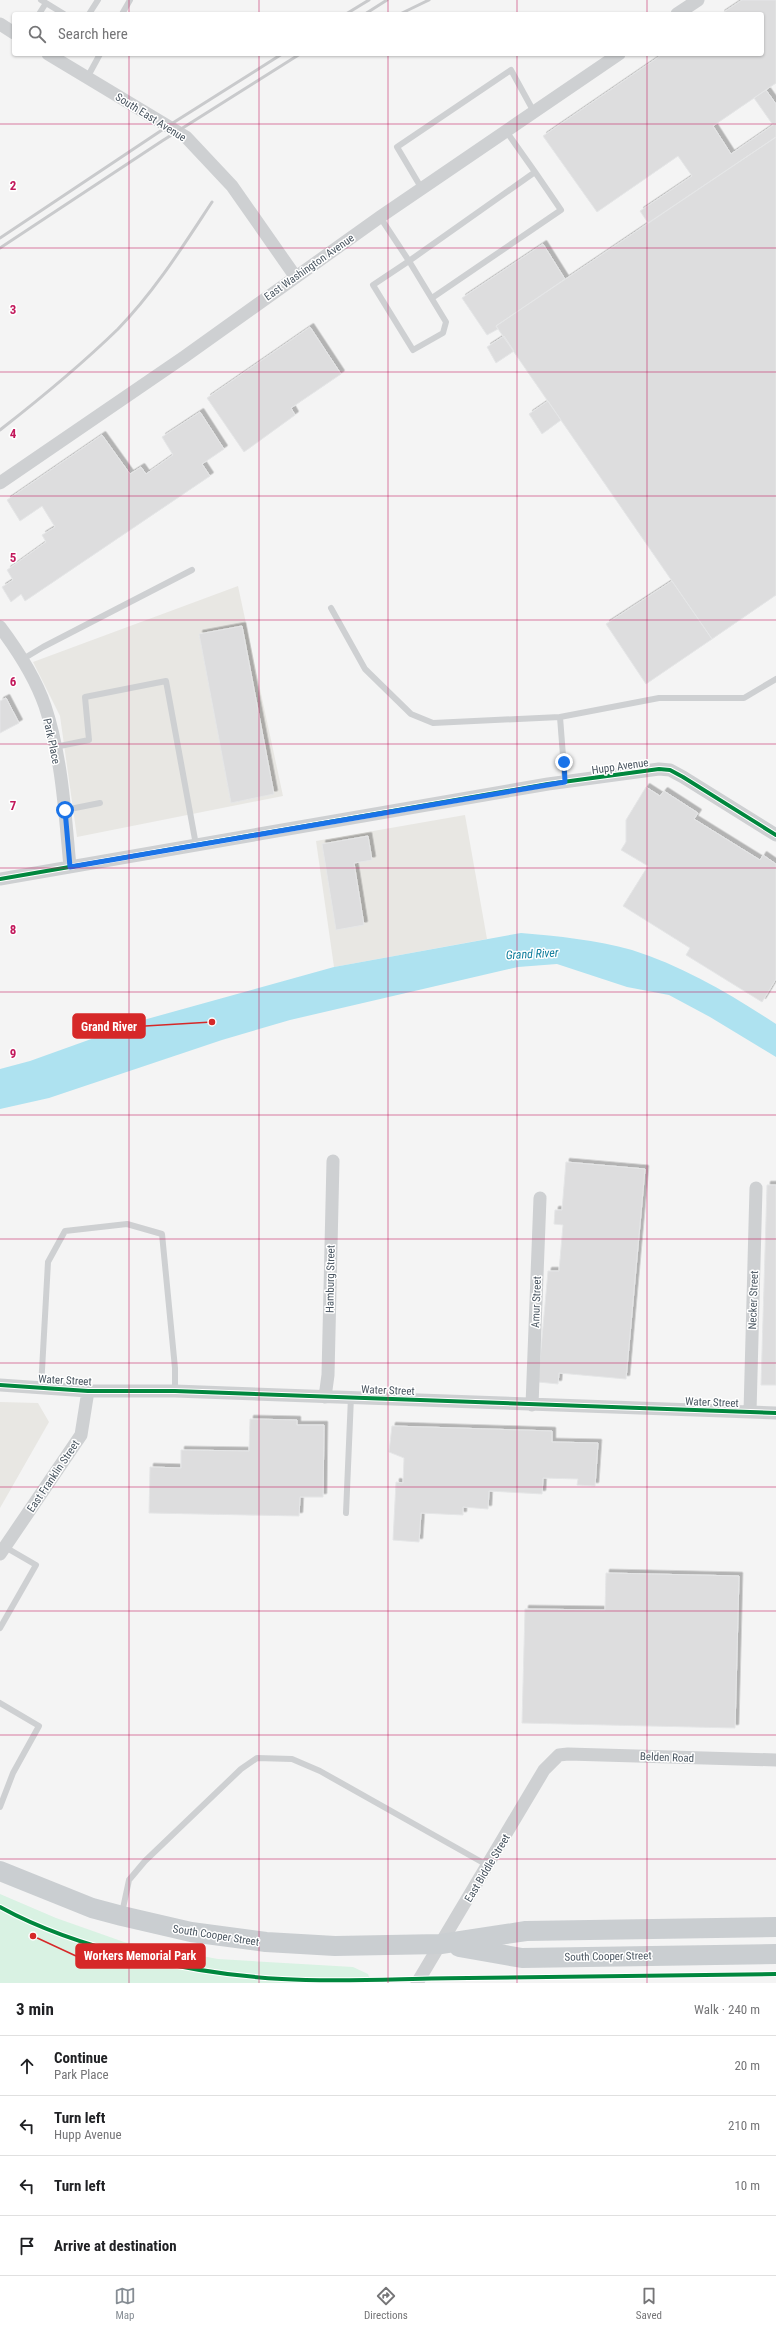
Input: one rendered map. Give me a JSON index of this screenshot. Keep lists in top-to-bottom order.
{
  "streets": {
    "main road": ["South Cooper Street"],
    "street": [
      "South East Avenue",
      "East Washington Avenue",
      "Park Place",
      "Hupp Avenue",
      "Hamburg Street",
      "Necker Street",
      "Amur Street",
      "Water Street",
      "East Franklin Street",
      "Belden Road",
      "East Biddle Street"
    ]
  },
  "crossings": [
    ["South East Avenue", "East Washington Avenue"],
    ["Park Place", "Hupp Avenue"],
    ["Hamburg Street", "Water Street"],
    ["Necker Street", "Water Street"],
    ["Amur Street", "Water Street"],
    ["Water Street", "East Franklin Street"],
    ["Belden Road", "East Biddle Street"],
    ["East Biddle Street", "South Cooper Street"]
  ],
  "water": ["Grand River"],
  "places": ["Grand River", "Workers Memorial Park"],
  "page": {
    "search": "Search here",
    "heading": ["3 min", "Walk · 240 m"],
    "list": [
      ["Continue", "Park Place", "20 m"],
      ["Turn left", "Hupp Avenue", "210 m"],
      ["Turn left", "10 m"],
      "Arrive at destination"
    ],
    "nav": ["Map", "Directions", "Saved"]
  },
  "grid": {
    "rows": [
      "2",
      "3",
      "4",
      "5",
      "6",
      "7",
      "8",
      "9"
    ]
  }
}
